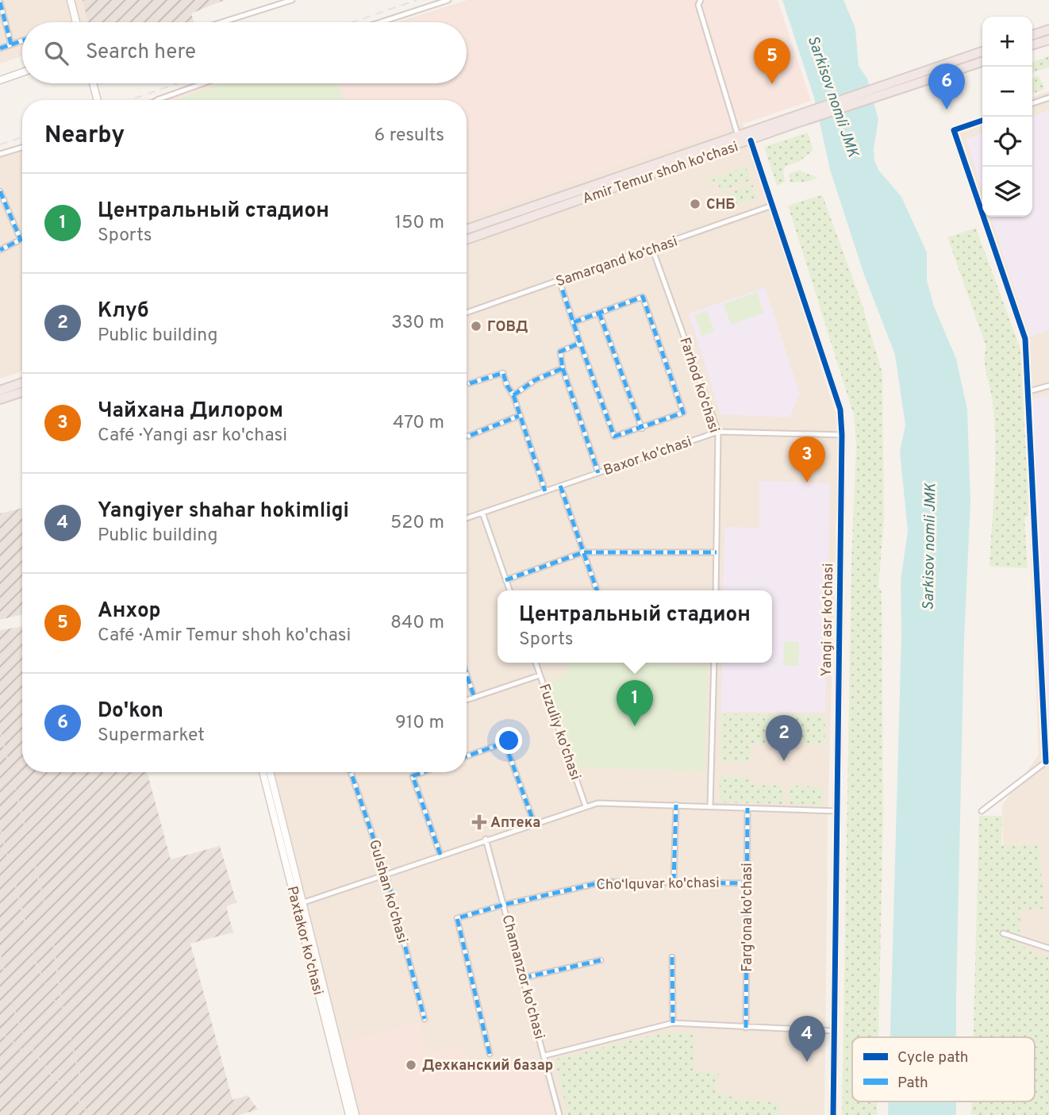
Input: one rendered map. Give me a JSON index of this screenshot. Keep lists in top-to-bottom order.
{
  "streets": {
    "highway": ["Amir Temur shoh ko'chasi"],
    "street": [
      "Samarqand ko‘chasi",
      "Farhod ko'chasi",
      "Baxor ko'chasi",
      "Yangi asr ko'chasi",
      "Fuzuliy ko'chasi",
      "Cho‘lquvar ko'chasi",
      "Gulshan ko'chasi",
      "Farg'ona ko'chasi",
      "Paxtakor ko'chasi",
      "Chamanzor ko'chasi"
    ]
  },
  "crossings": [
    ["Amir Temur shoh ko'chasi", "Yangi asr ko'chasi"],
    ["Samarqand ko‘chasi", "Farhod ko'chasi"],
    ["Samarqand ko‘chasi", "Yangi asr ko'chasi"],
    ["Farhod ko'chasi", "Baxor ko'chasi"],
    ["Baxor ko'chasi", "Yangi asr ko'chasi"],
    ["Cho‘lquvar ko'chasi", "Farg'ona ko'chasi"],
    ["Cho‘lquvar ko'chasi", "Chamanzor ko'chasi"]
  ],
  "water": ["Sarkisov nomli JMK"],
  "places": {
    "other": ["СНБ", "ГОВД", "Дехканский базар"],
    "health": ["Аптека"]
  },
  "legend": ["Cycle path", "Path"],
  "page": {
    "map_buttons": ["+", "−"],
    "search": "Search here",
    "pins": [
      "5",
      "6",
      "3",
      "1",
      "2",
      "4"
    ],
    "heading": ["Nearby", "6 results"],
    "list": [
      {
        "mark": "1",
        "name": "Центральный стадион",
        "note": "Sports",
        "value": "150 m"
      },
      {
        "mark": "2",
        "name": "Клуб",
        "note": "Public building",
        "value": "330 m"
      },
      {
        "mark": "3",
        "name": "Чайхана Дилором",
        "note": "Café · Yangi asr ko'chasi",
        "value": "470 m"
      },
      {
        "mark": "4",
        "name": "Yangiyer shahar hokimligi",
        "note": "Public building",
        "value": "520 m"
      },
      {
        "mark": "5",
        "name": "Анхор",
        "note": "Café · Amir Temur shoh ko'chasi",
        "value": "840 m"
      },
      {
        "mark": "6",
        "name": "Do'kon",
        "note": "Supermarket",
        "value": "910 m"
      }
    ],
    "popup": ["Центральный стадион", "Sports"]
  }
}
